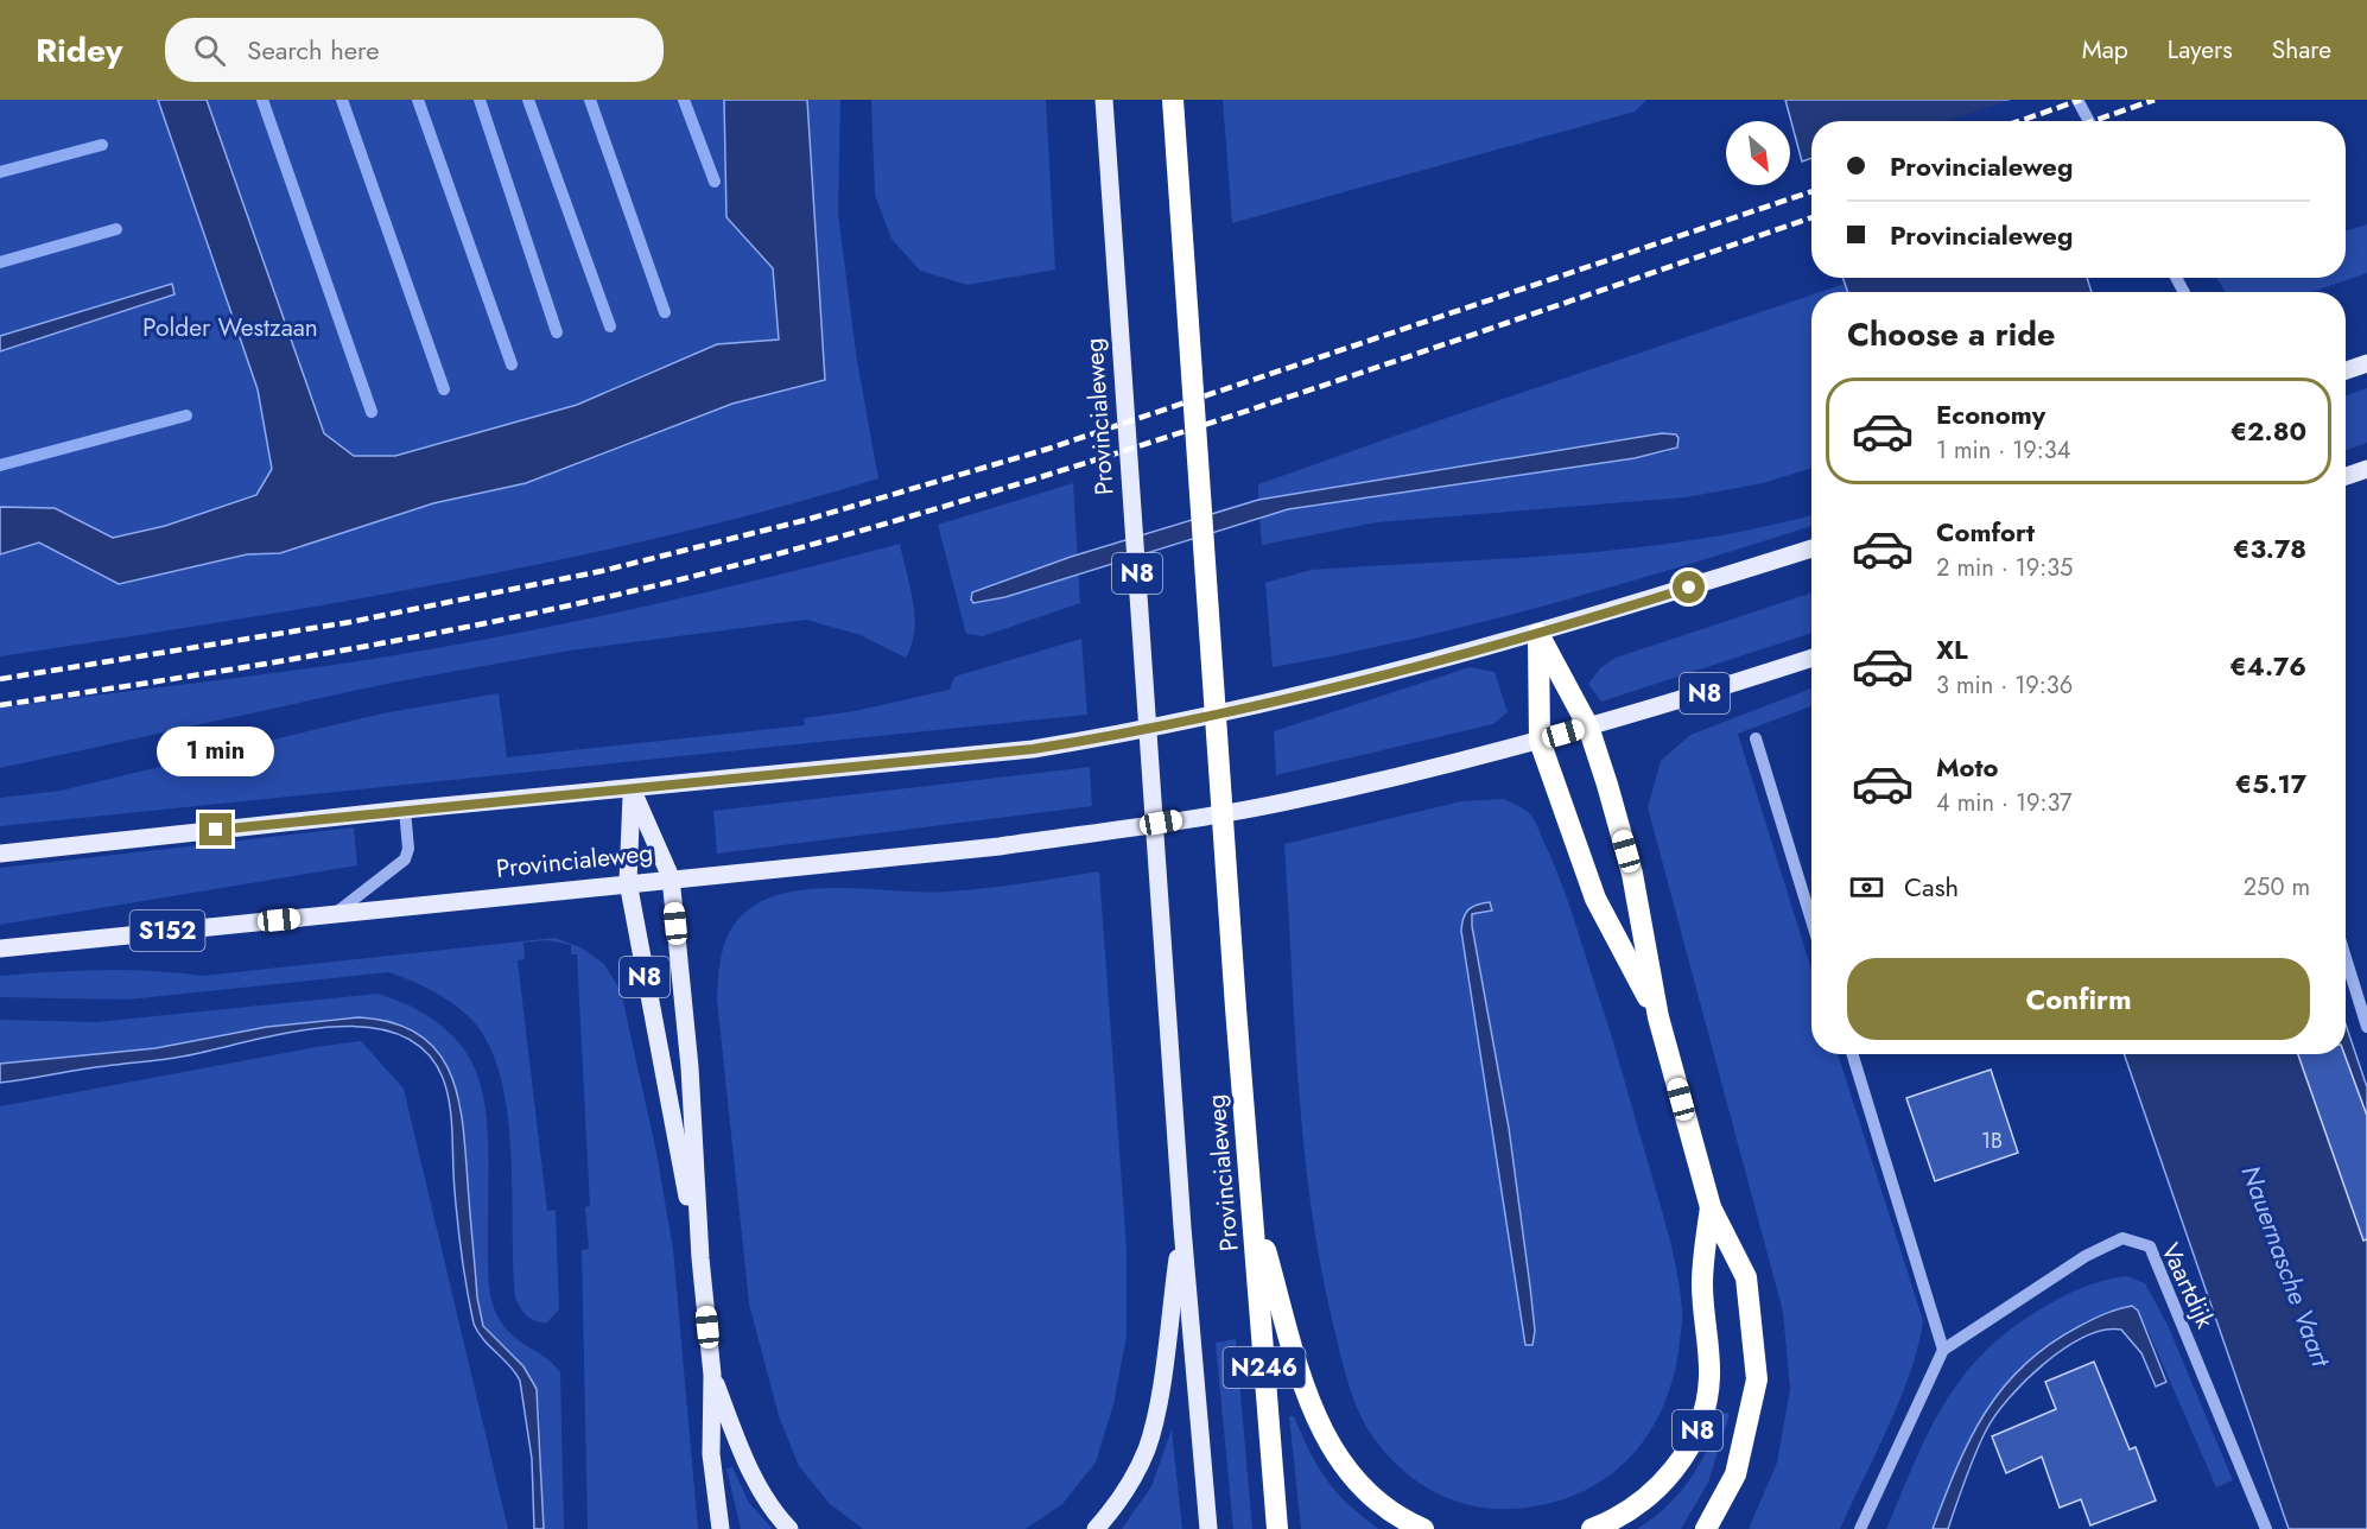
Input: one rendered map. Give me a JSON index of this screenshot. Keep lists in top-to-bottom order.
{
  "streets": {
    "highway": ["Provincialeweg", "N8", "N246"],
    "main road": ["S152"],
    "street": ["Vaartdijk"]
  },
  "crossings": [
    ["Provincialeweg", "N8"]
  ],
  "water": ["Nauernasche Vaart"],
  "parks": ["Polder Westzaan"],
  "house_numbers": ["1B"],
  "north": "bottom right",
  "page": {
    "header": "Ridey",
    "search": "Search here",
    "nav": ["Map", "Layers", "Share"],
    "banner": ["Provincialeweg", "Provincialeweg"],
    "heading": "Choose a ride",
    "list": [
      {
        "name": "Economy",
        "note": "1 min · 19:34",
        "value": "€2.80"
      },
      {
        "name": "Comfort",
        "note": "2 min · 19:35",
        "value": "€3.78"
      },
      {
        "name": "XL",
        "note": "3 min · 19:36",
        "value": "€4.76"
      },
      {
        "name": "Moto",
        "note": "4 min · 19:37",
        "value": "€5.17"
      }
    ],
    "bubble": "1 min",
    "pay": ["Cash", "250 m"],
    "buttons": "Confirm"
  }
}
